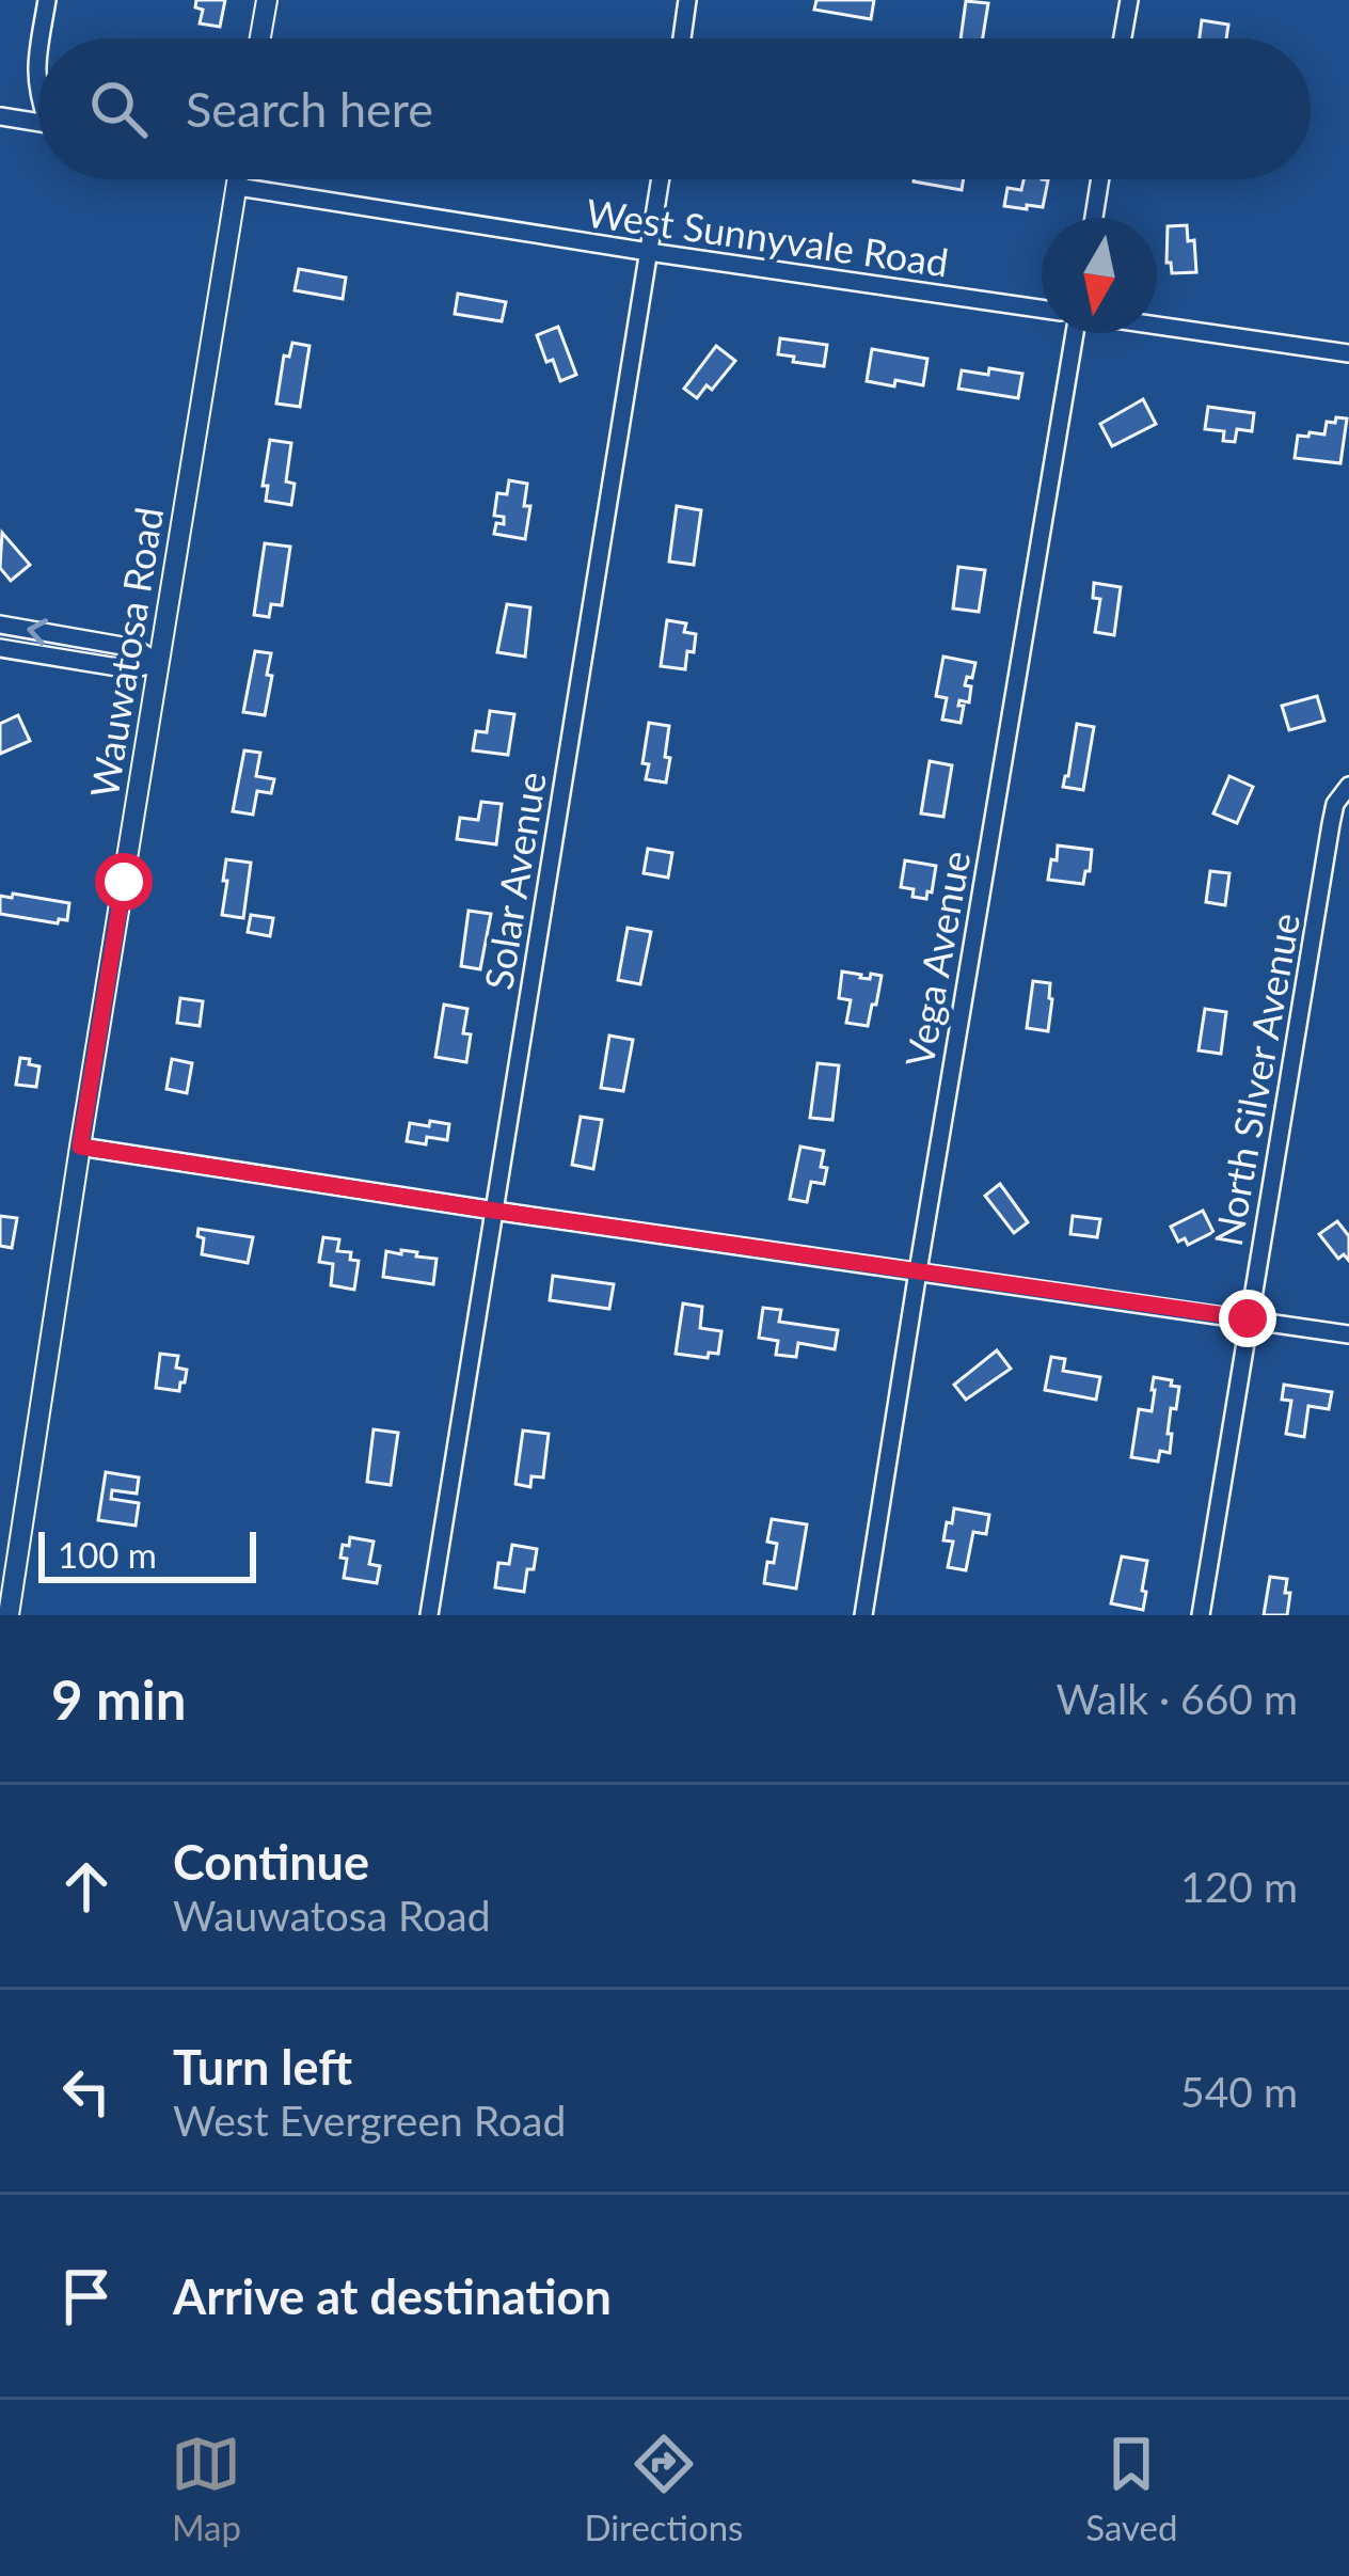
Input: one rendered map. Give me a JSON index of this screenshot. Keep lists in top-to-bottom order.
{
  "streets": {
    "main road": ["Wauwatosa Road"],
    "street": [
      "West Sunnyvale Road",
      "Solar Avenue",
      "Vega Avenue",
      "North Silver Avenue"
    ]
  },
  "crossings": [
    ["West Sunnyvale Road", "Wauwatosa Road"],
    ["West Sunnyvale Road", "Solar Avenue"]
  ],
  "scale_bar": "100 m",
  "north": "bottom",
  "page": {
    "search": "Search here",
    "scale": "100 m",
    "heading": ["9 min", "Walk · 660 m"],
    "list": [
      ["Continue", "Wauwatosa Road", "120 m"],
      ["Turn left", "West Evergreen Road", "540 m"],
      "Arrive at destination"
    ],
    "nav": ["Map", "Directions", "Saved"]
  }
}
